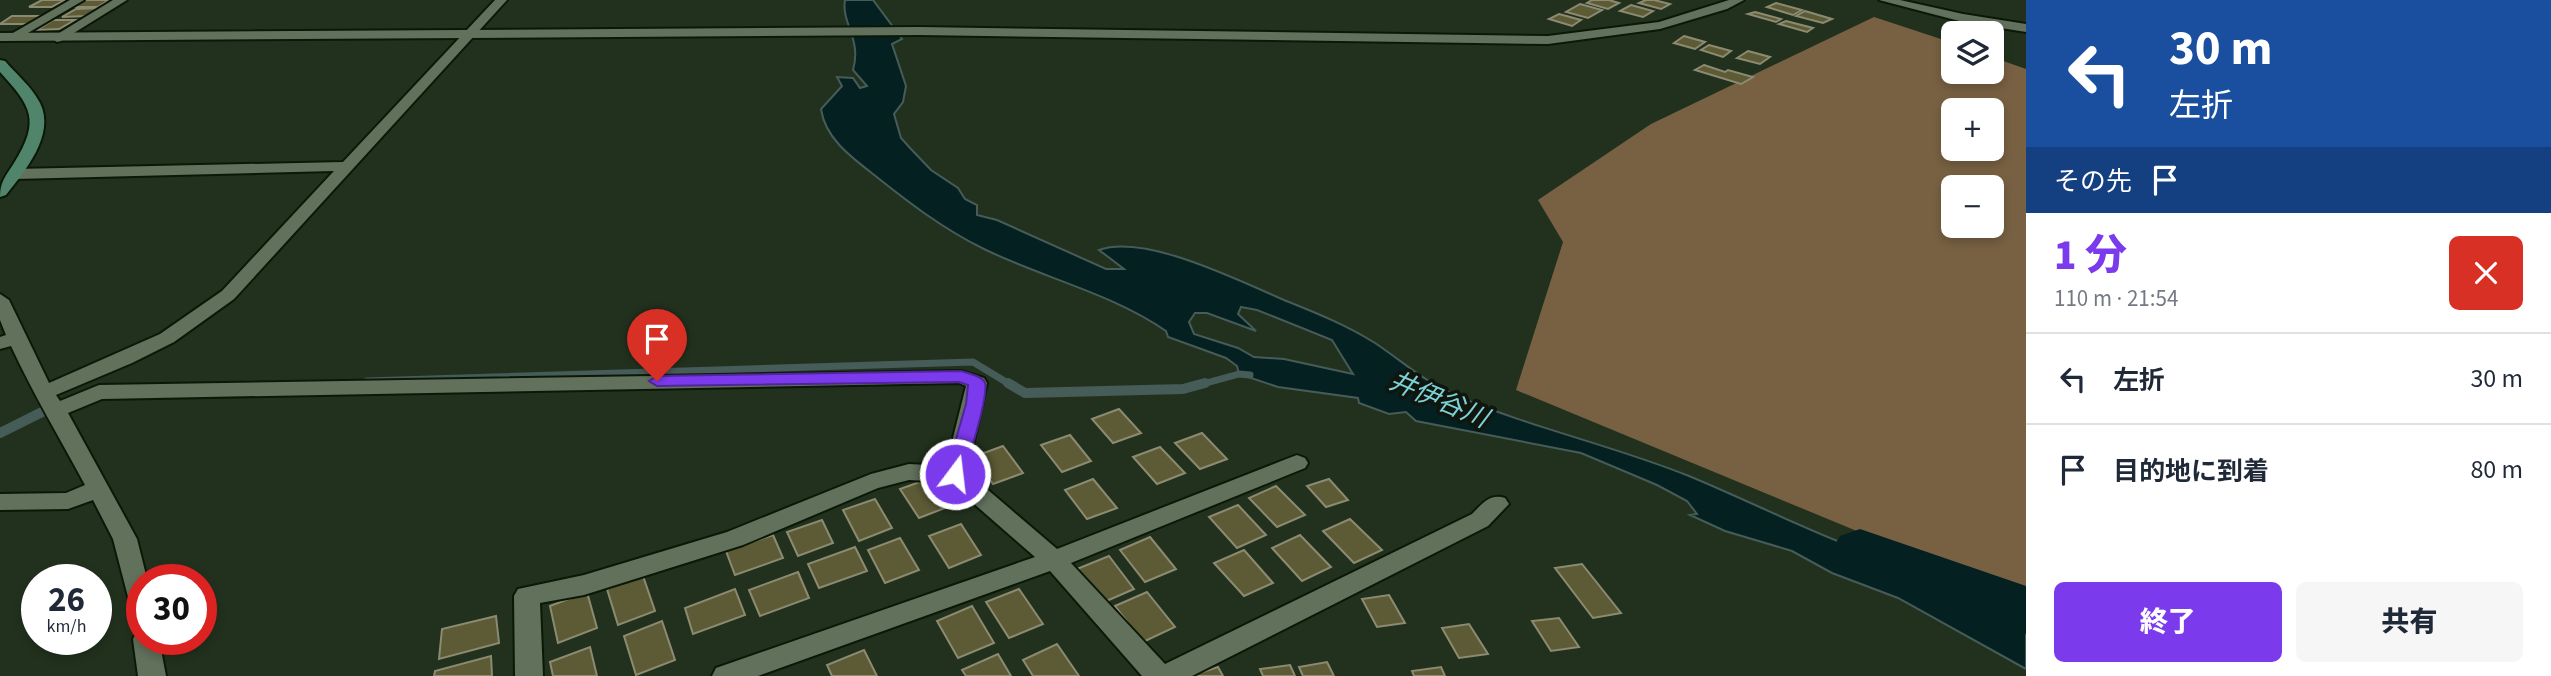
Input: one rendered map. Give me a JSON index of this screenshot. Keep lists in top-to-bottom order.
{
  "water": ["井伊谷川"],
  "page": {
    "turn": ["30 m", "左折"],
    "map_buttons": ["+", "−"],
    "then": "その先",
    "heading": ["1 分", "110 m · 21:54"],
    "list": [
      {
        "name": "左折",
        "value": "30 m"
      },
      {
        "name": "目的地に到着",
        "value": "80 m"
      }
    ],
    "speed": "26 km/h",
    "limit": "30",
    "buttons": ["終了", "共有"]
  }
}
